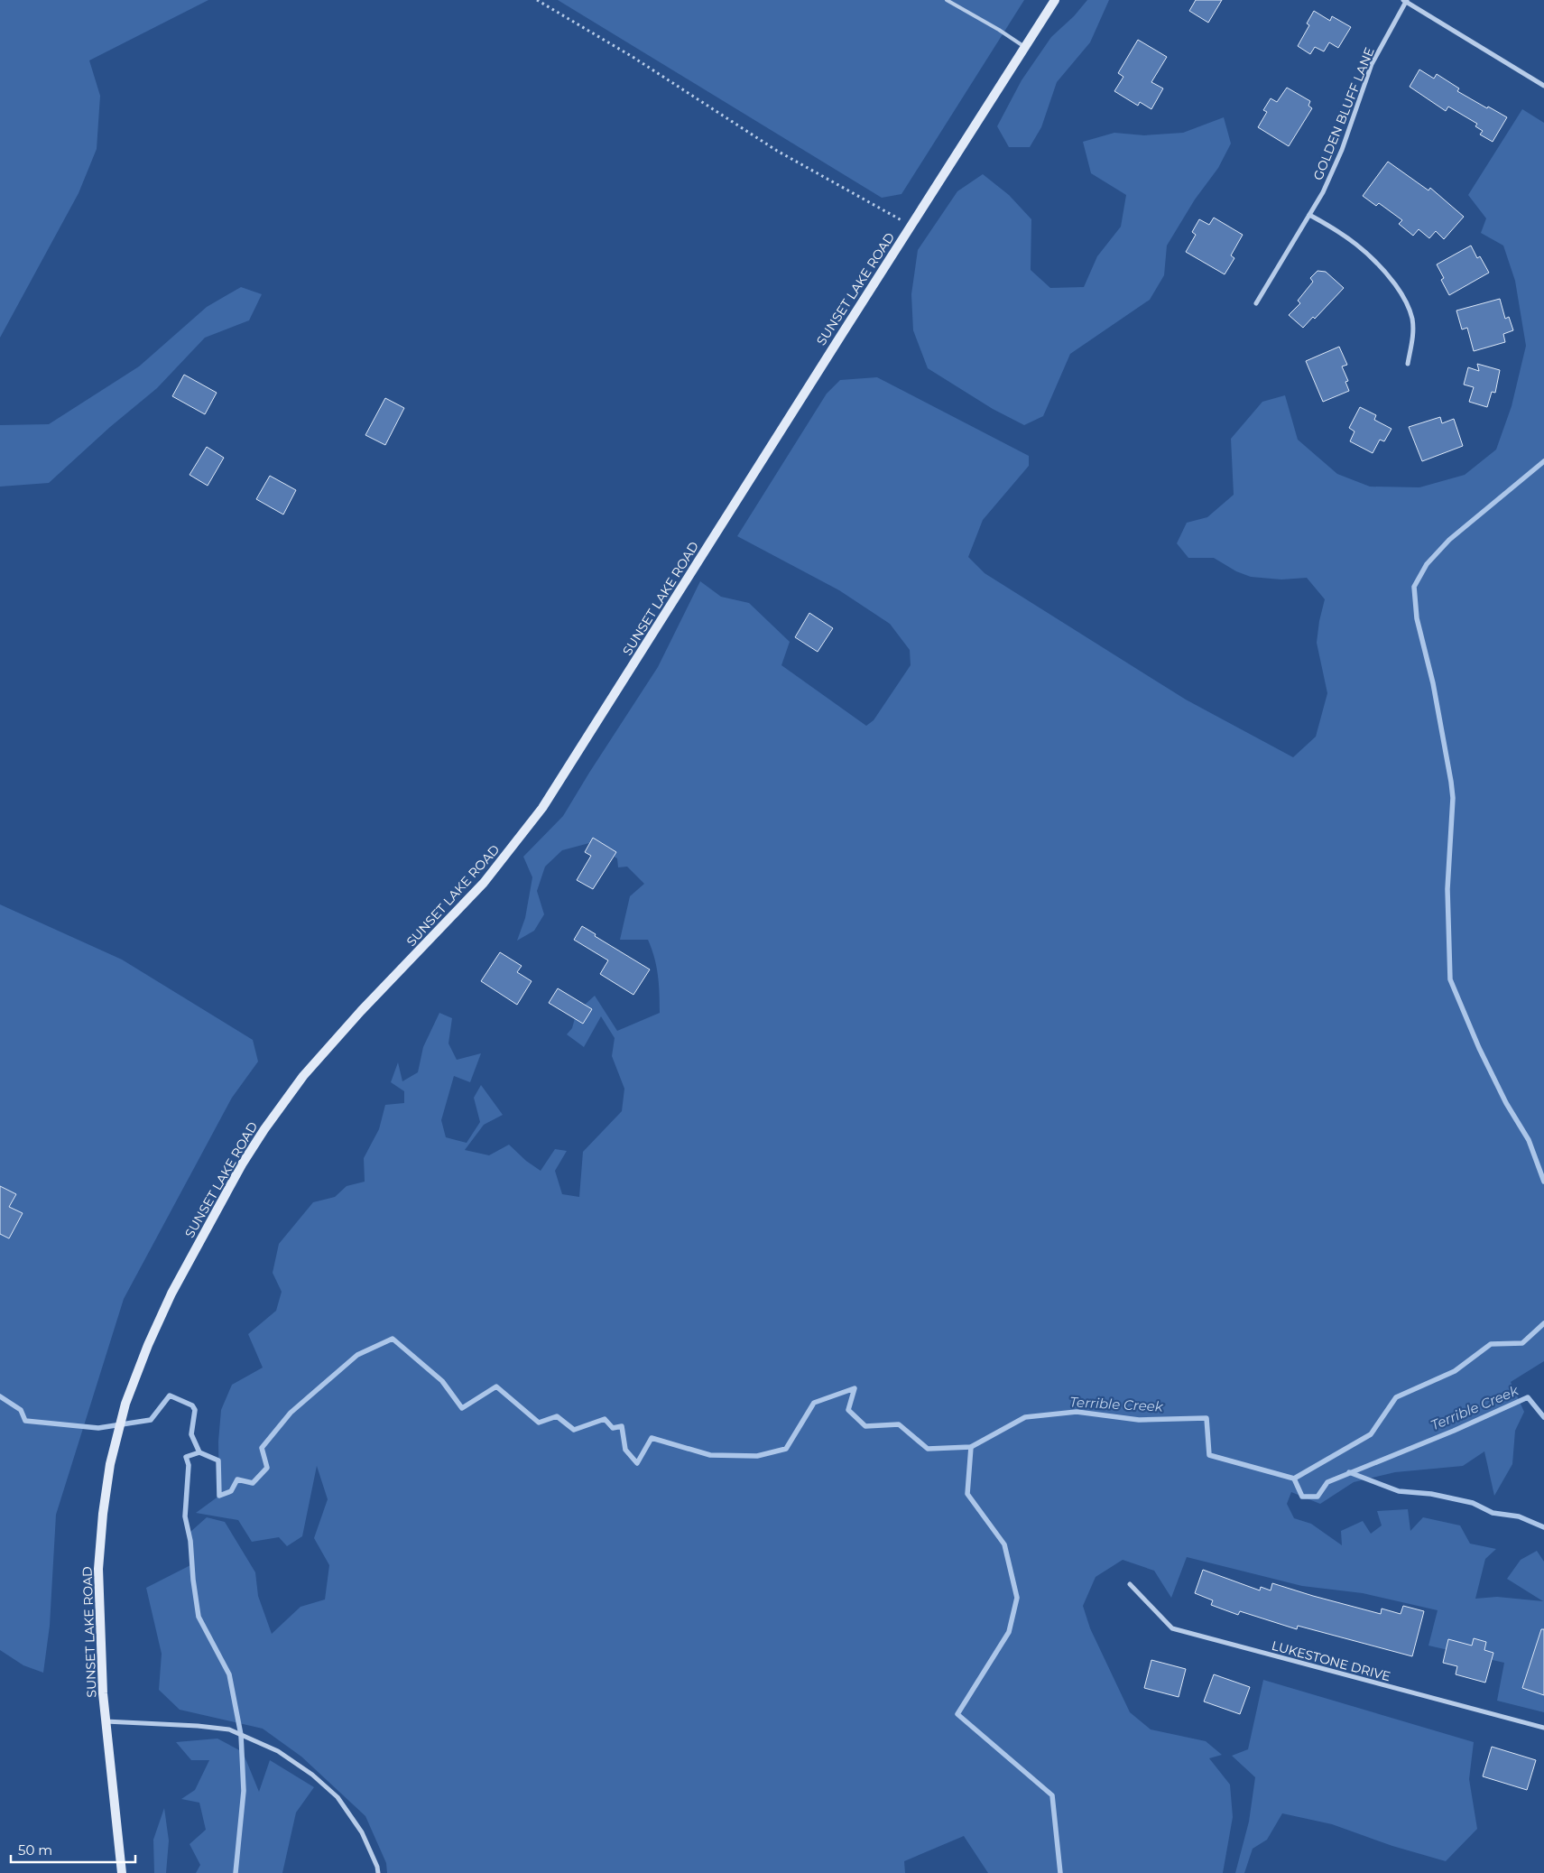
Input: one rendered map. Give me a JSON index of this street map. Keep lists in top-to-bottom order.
{
  "streets": {
    "main road": ["SUNSET LAKE ROAD"],
    "street": ["GOLDEN BLUFF LANE", "LUKESTONE DRIVE"]
  },
  "water": ["Terrible Creek"],
  "scale_bar": "50 m"
}
